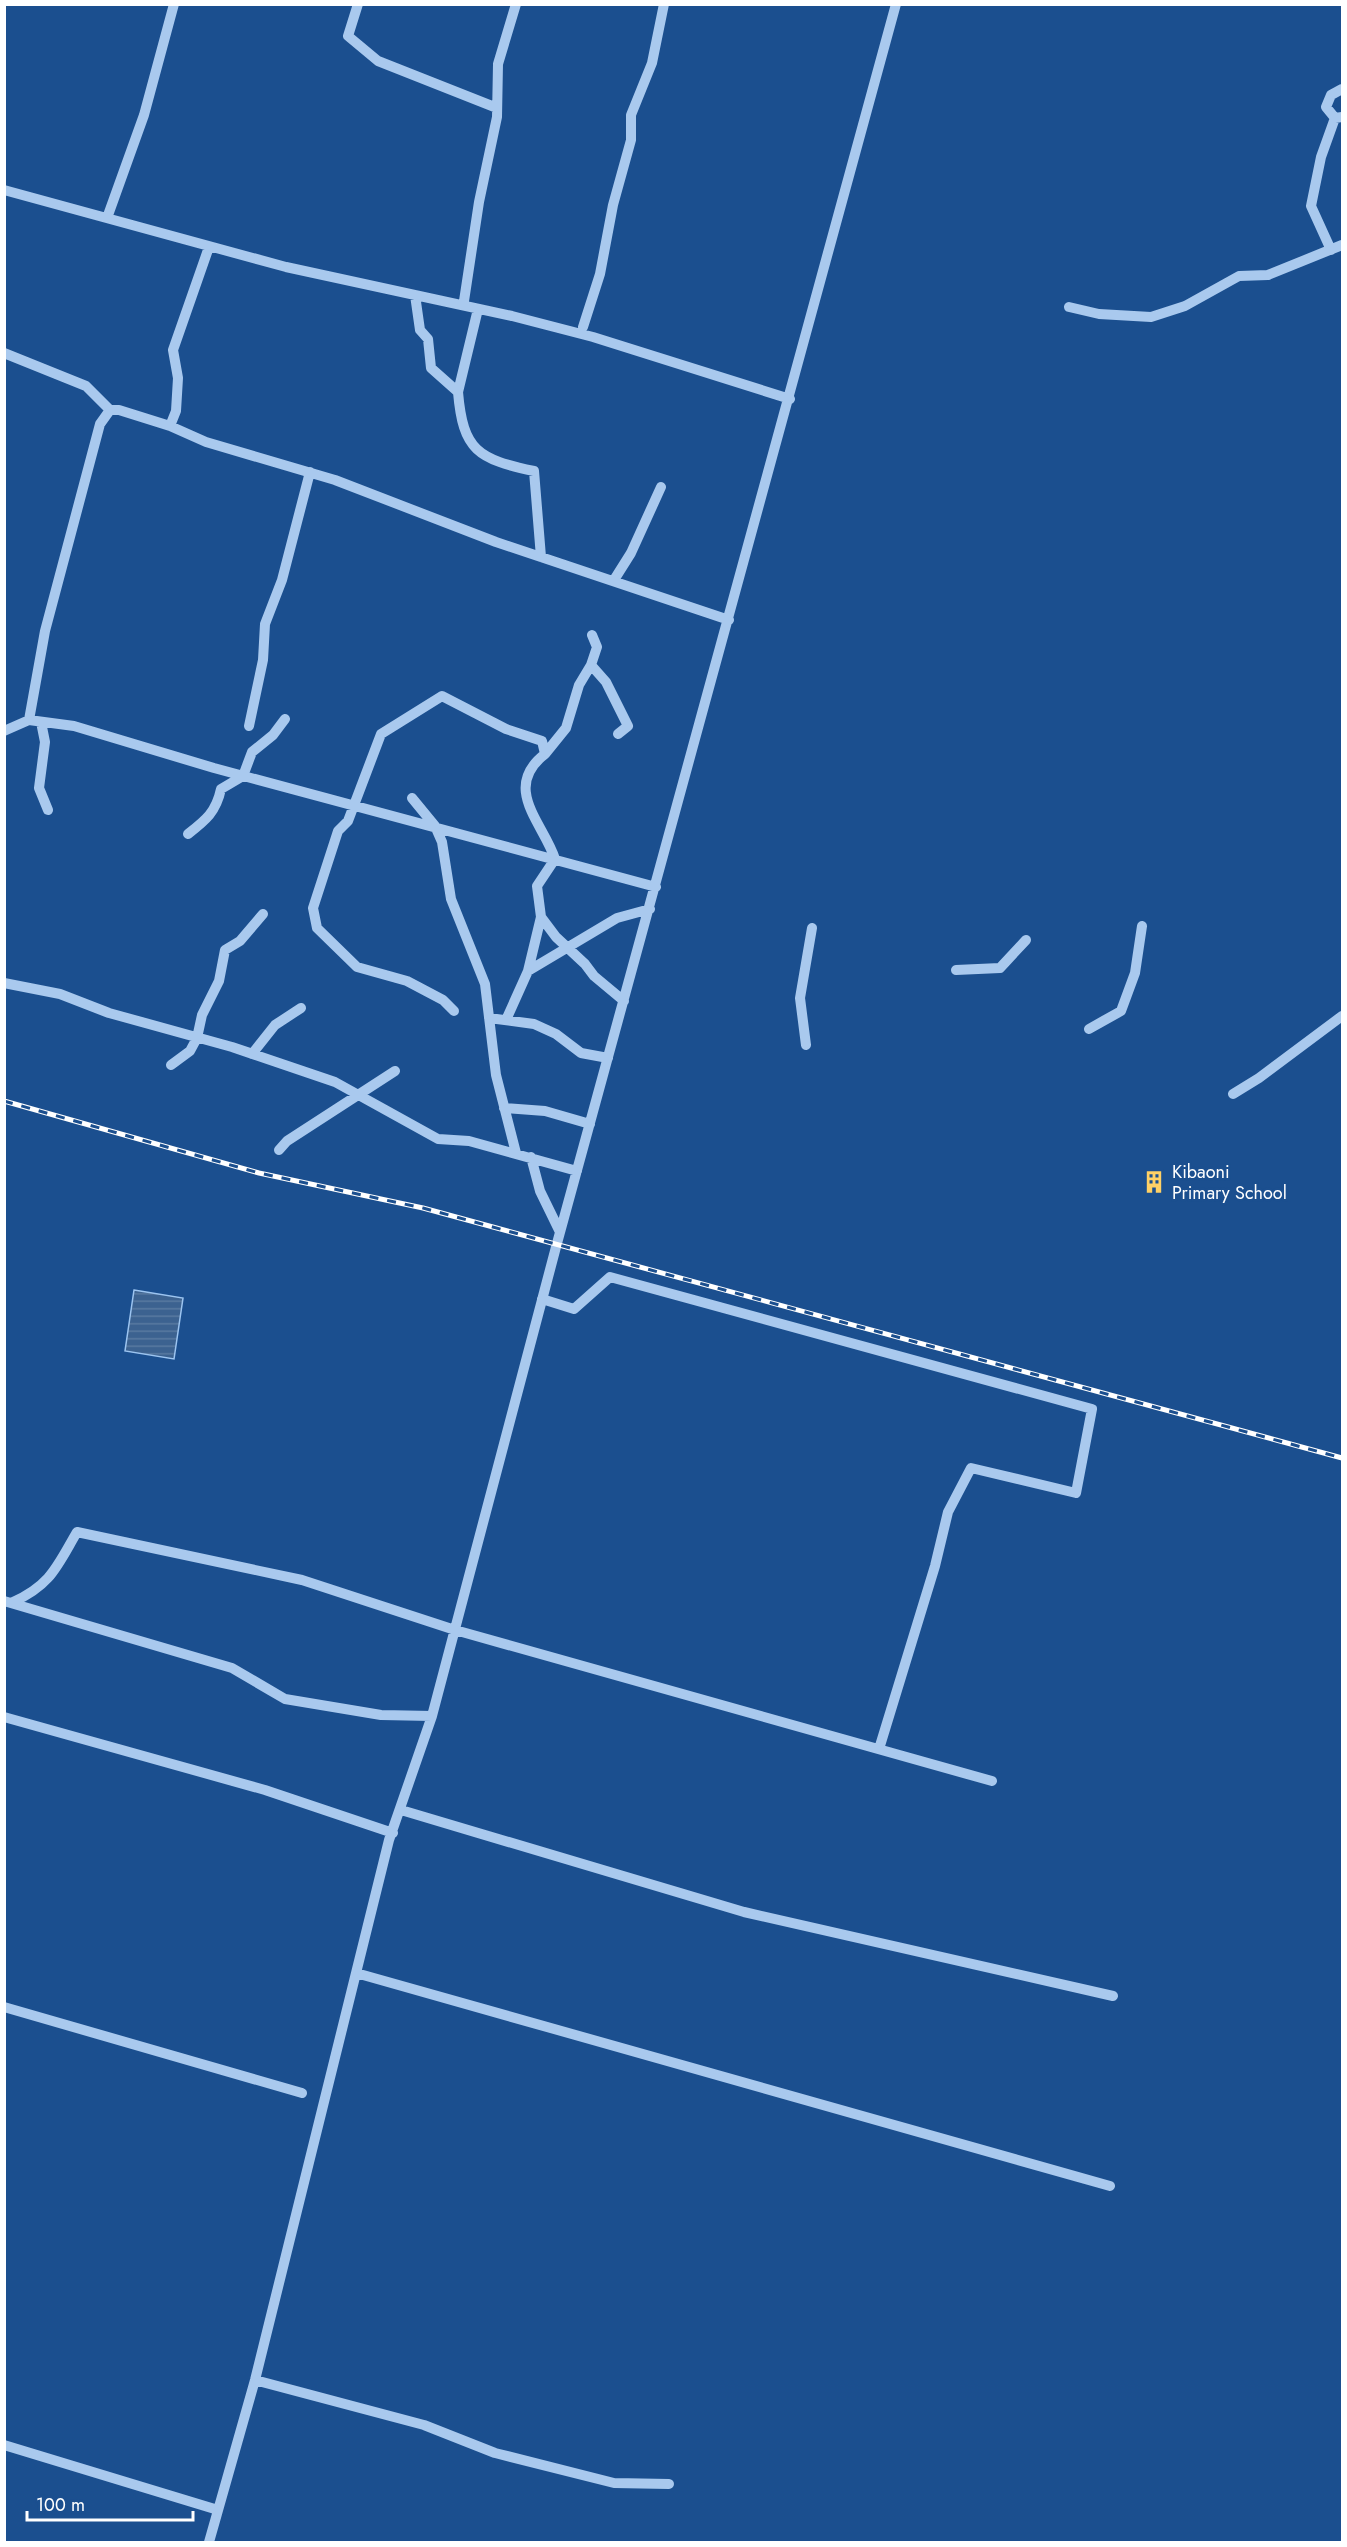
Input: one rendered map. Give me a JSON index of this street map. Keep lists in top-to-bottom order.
{
  "places": {
    "building": ["Kibaoni Primary School"]
  },
  "scale_bar": "100 m"
}
